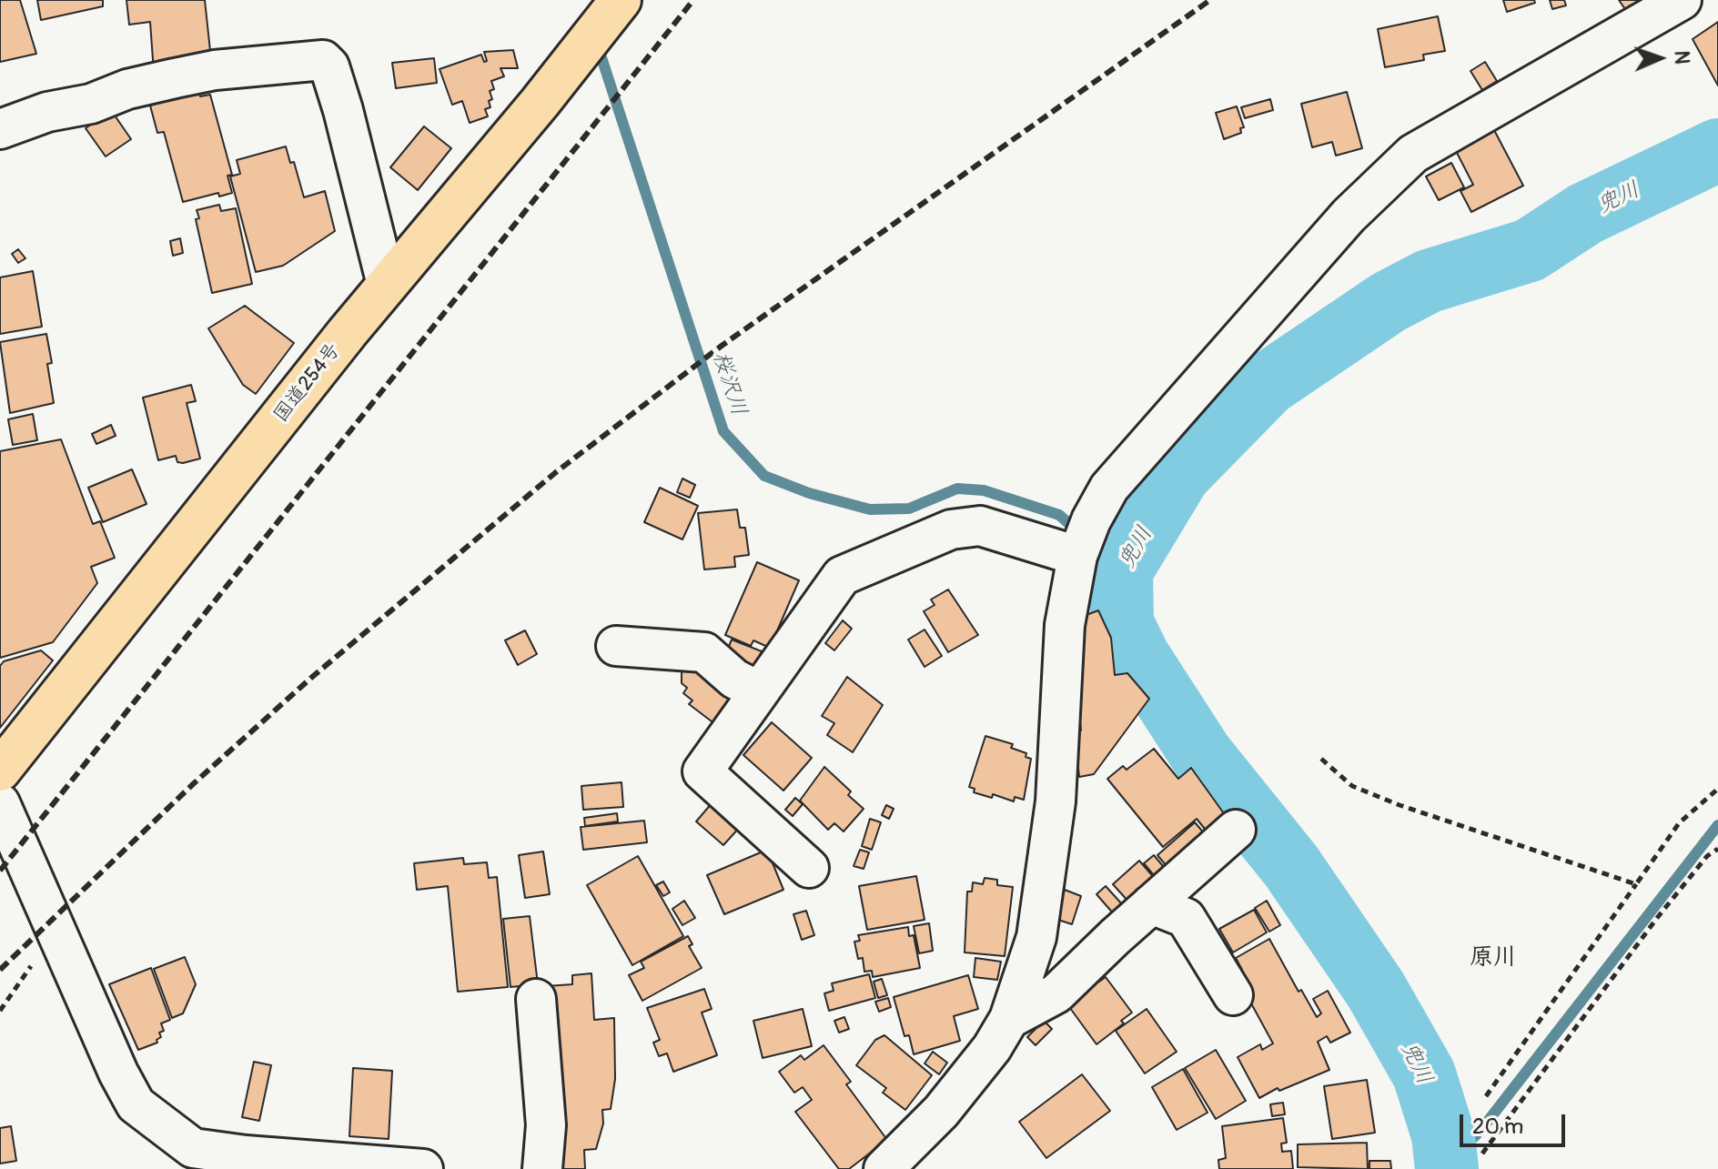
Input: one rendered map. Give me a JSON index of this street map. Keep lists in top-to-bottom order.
{
  "streets": {
    "highway": ["国道254号"]
  },
  "districts": ["原川"],
  "water": ["兜川", "桜沢川"],
  "scale_bar": "20 m",
  "north": "right"
}
